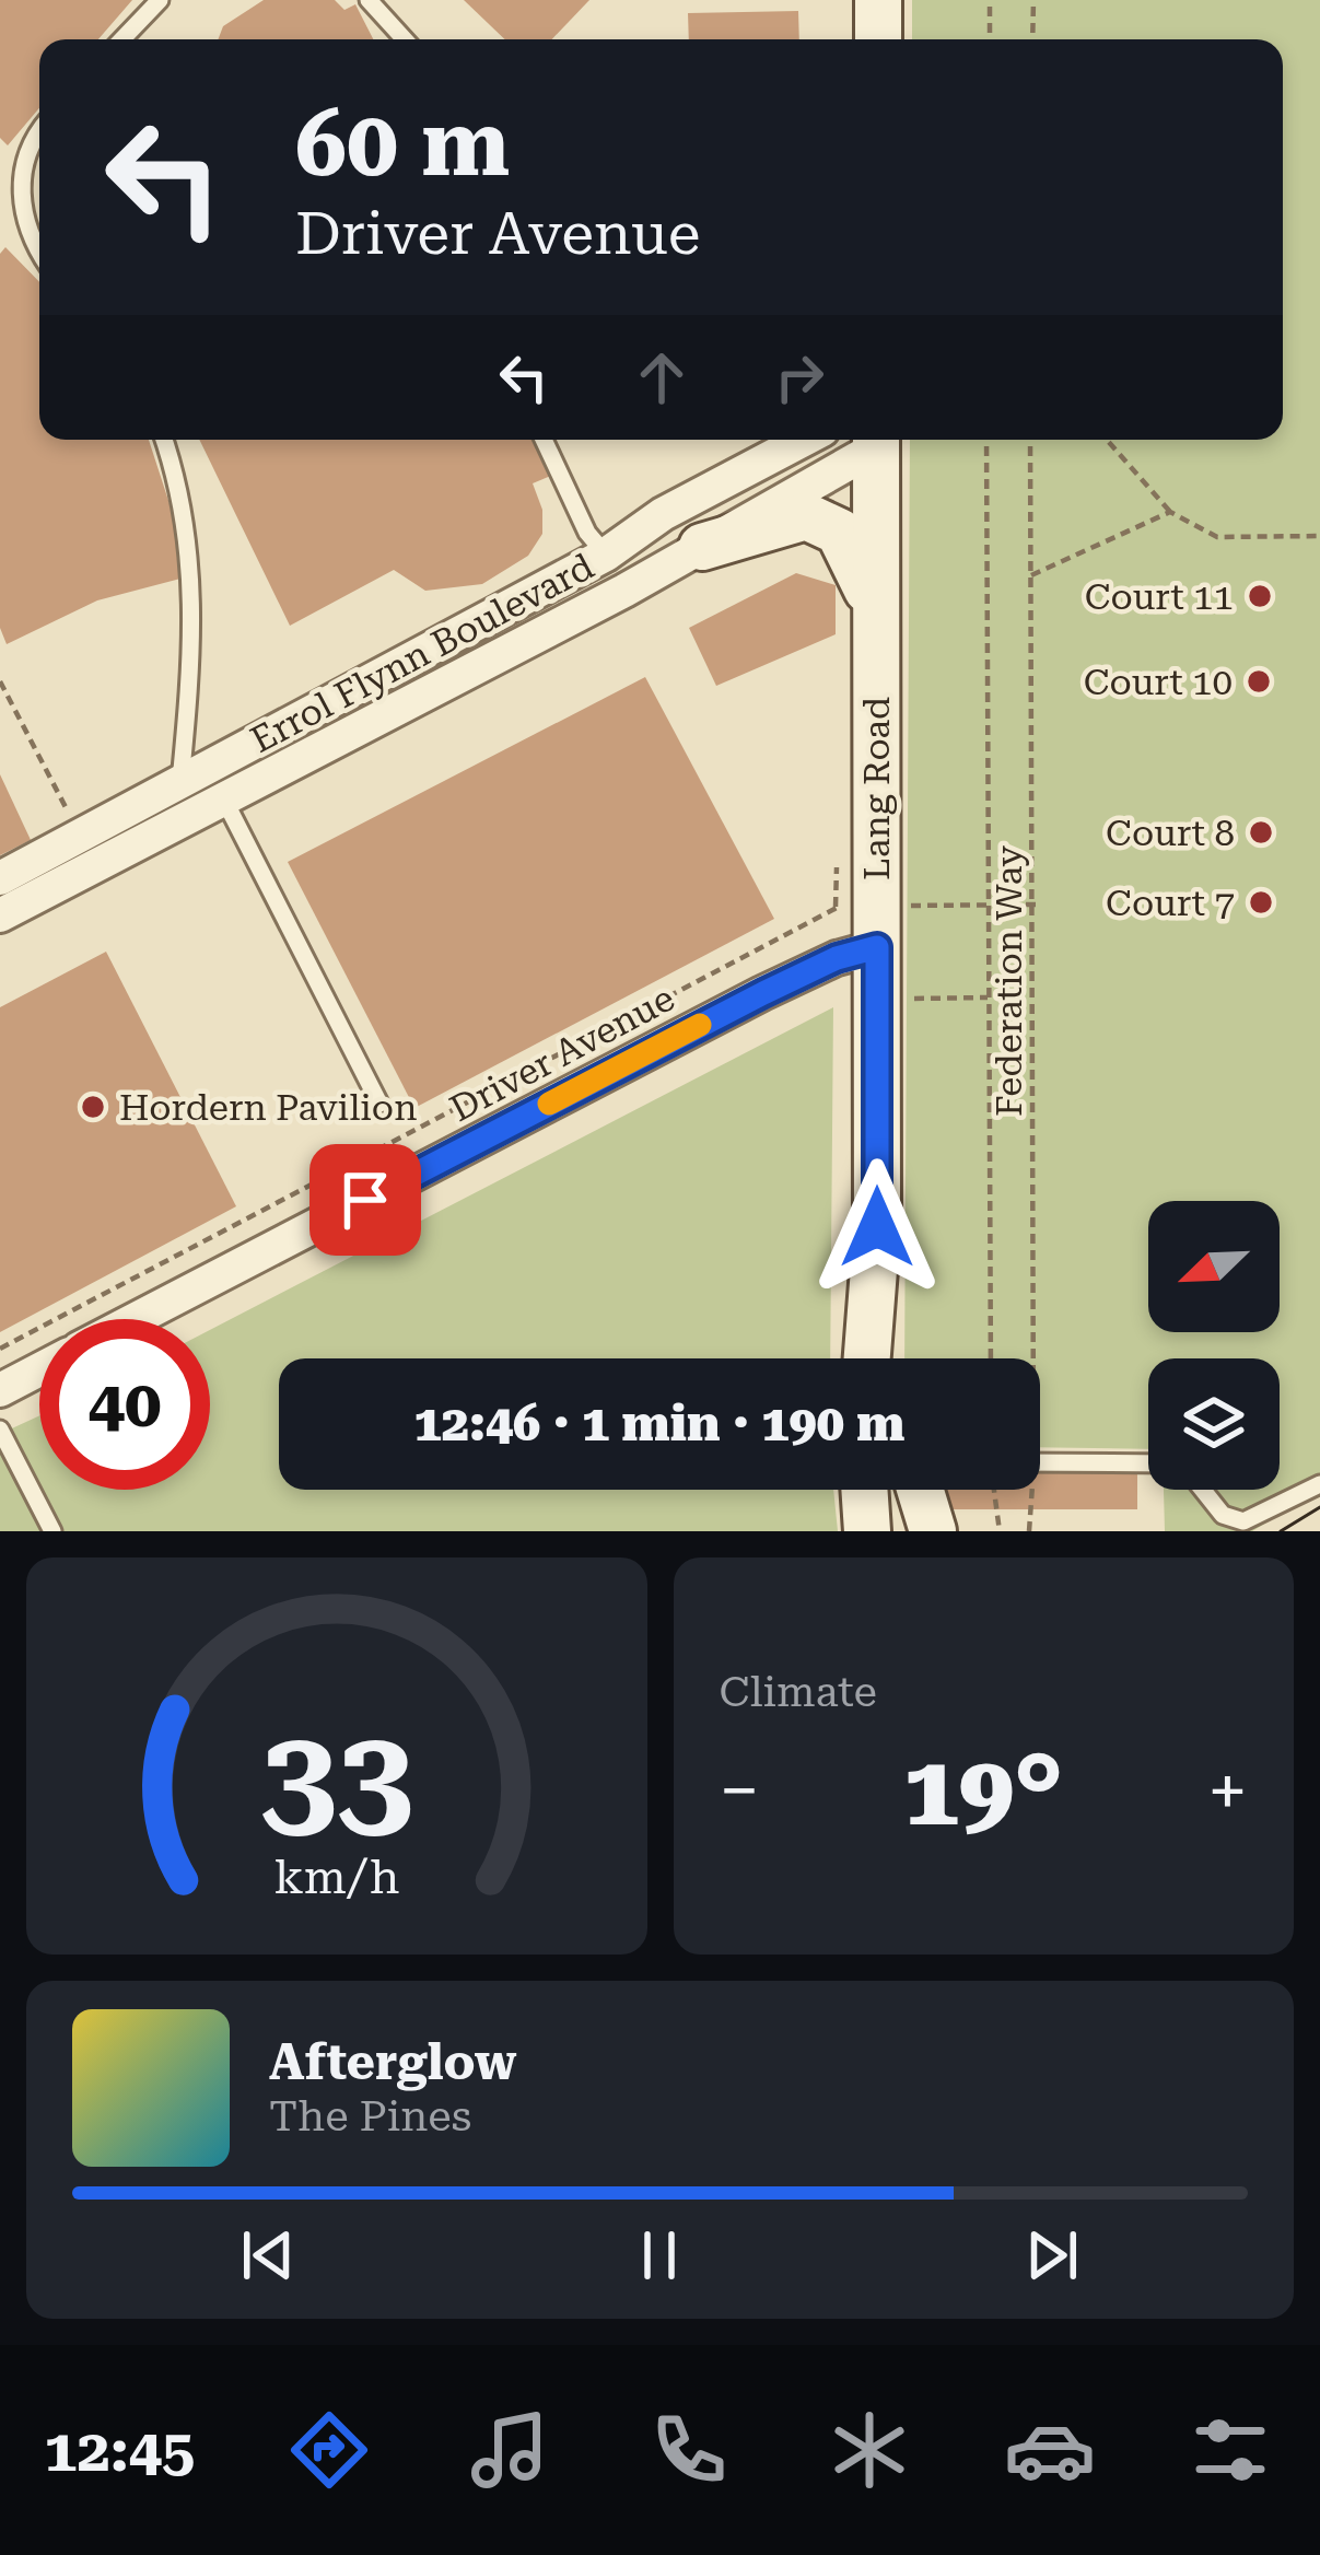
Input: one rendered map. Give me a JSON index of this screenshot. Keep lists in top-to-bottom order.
{
  "streets": {
    "street": ["Errol Flynn Boulevard", "Lang Road", "Driver Avenue"],
    "path": ["Federation Way"]
  },
  "crossings": [
    ["Errol Flynn Boulevard", "Lang Road"],
    ["Lang Road", "Driver Avenue"]
  ],
  "places": [
    "Court 11",
    "Court 10",
    "Court 8",
    "Court 7",
    "Hordern Pavilion"
  ],
  "north": "bottom left",
  "page": {
    "turn": ["60 m", "Driver Avenue"],
    "limit": "40",
    "trip": "12:46 · 1 min · 190 m",
    "tile": "Climate",
    "heat": ["−", "19°", "+"],
    "song": ["Afterglow", "The Pines"],
    "tabs": "12:45",
    "gauge": ["33", "km/h"]
  }
}
